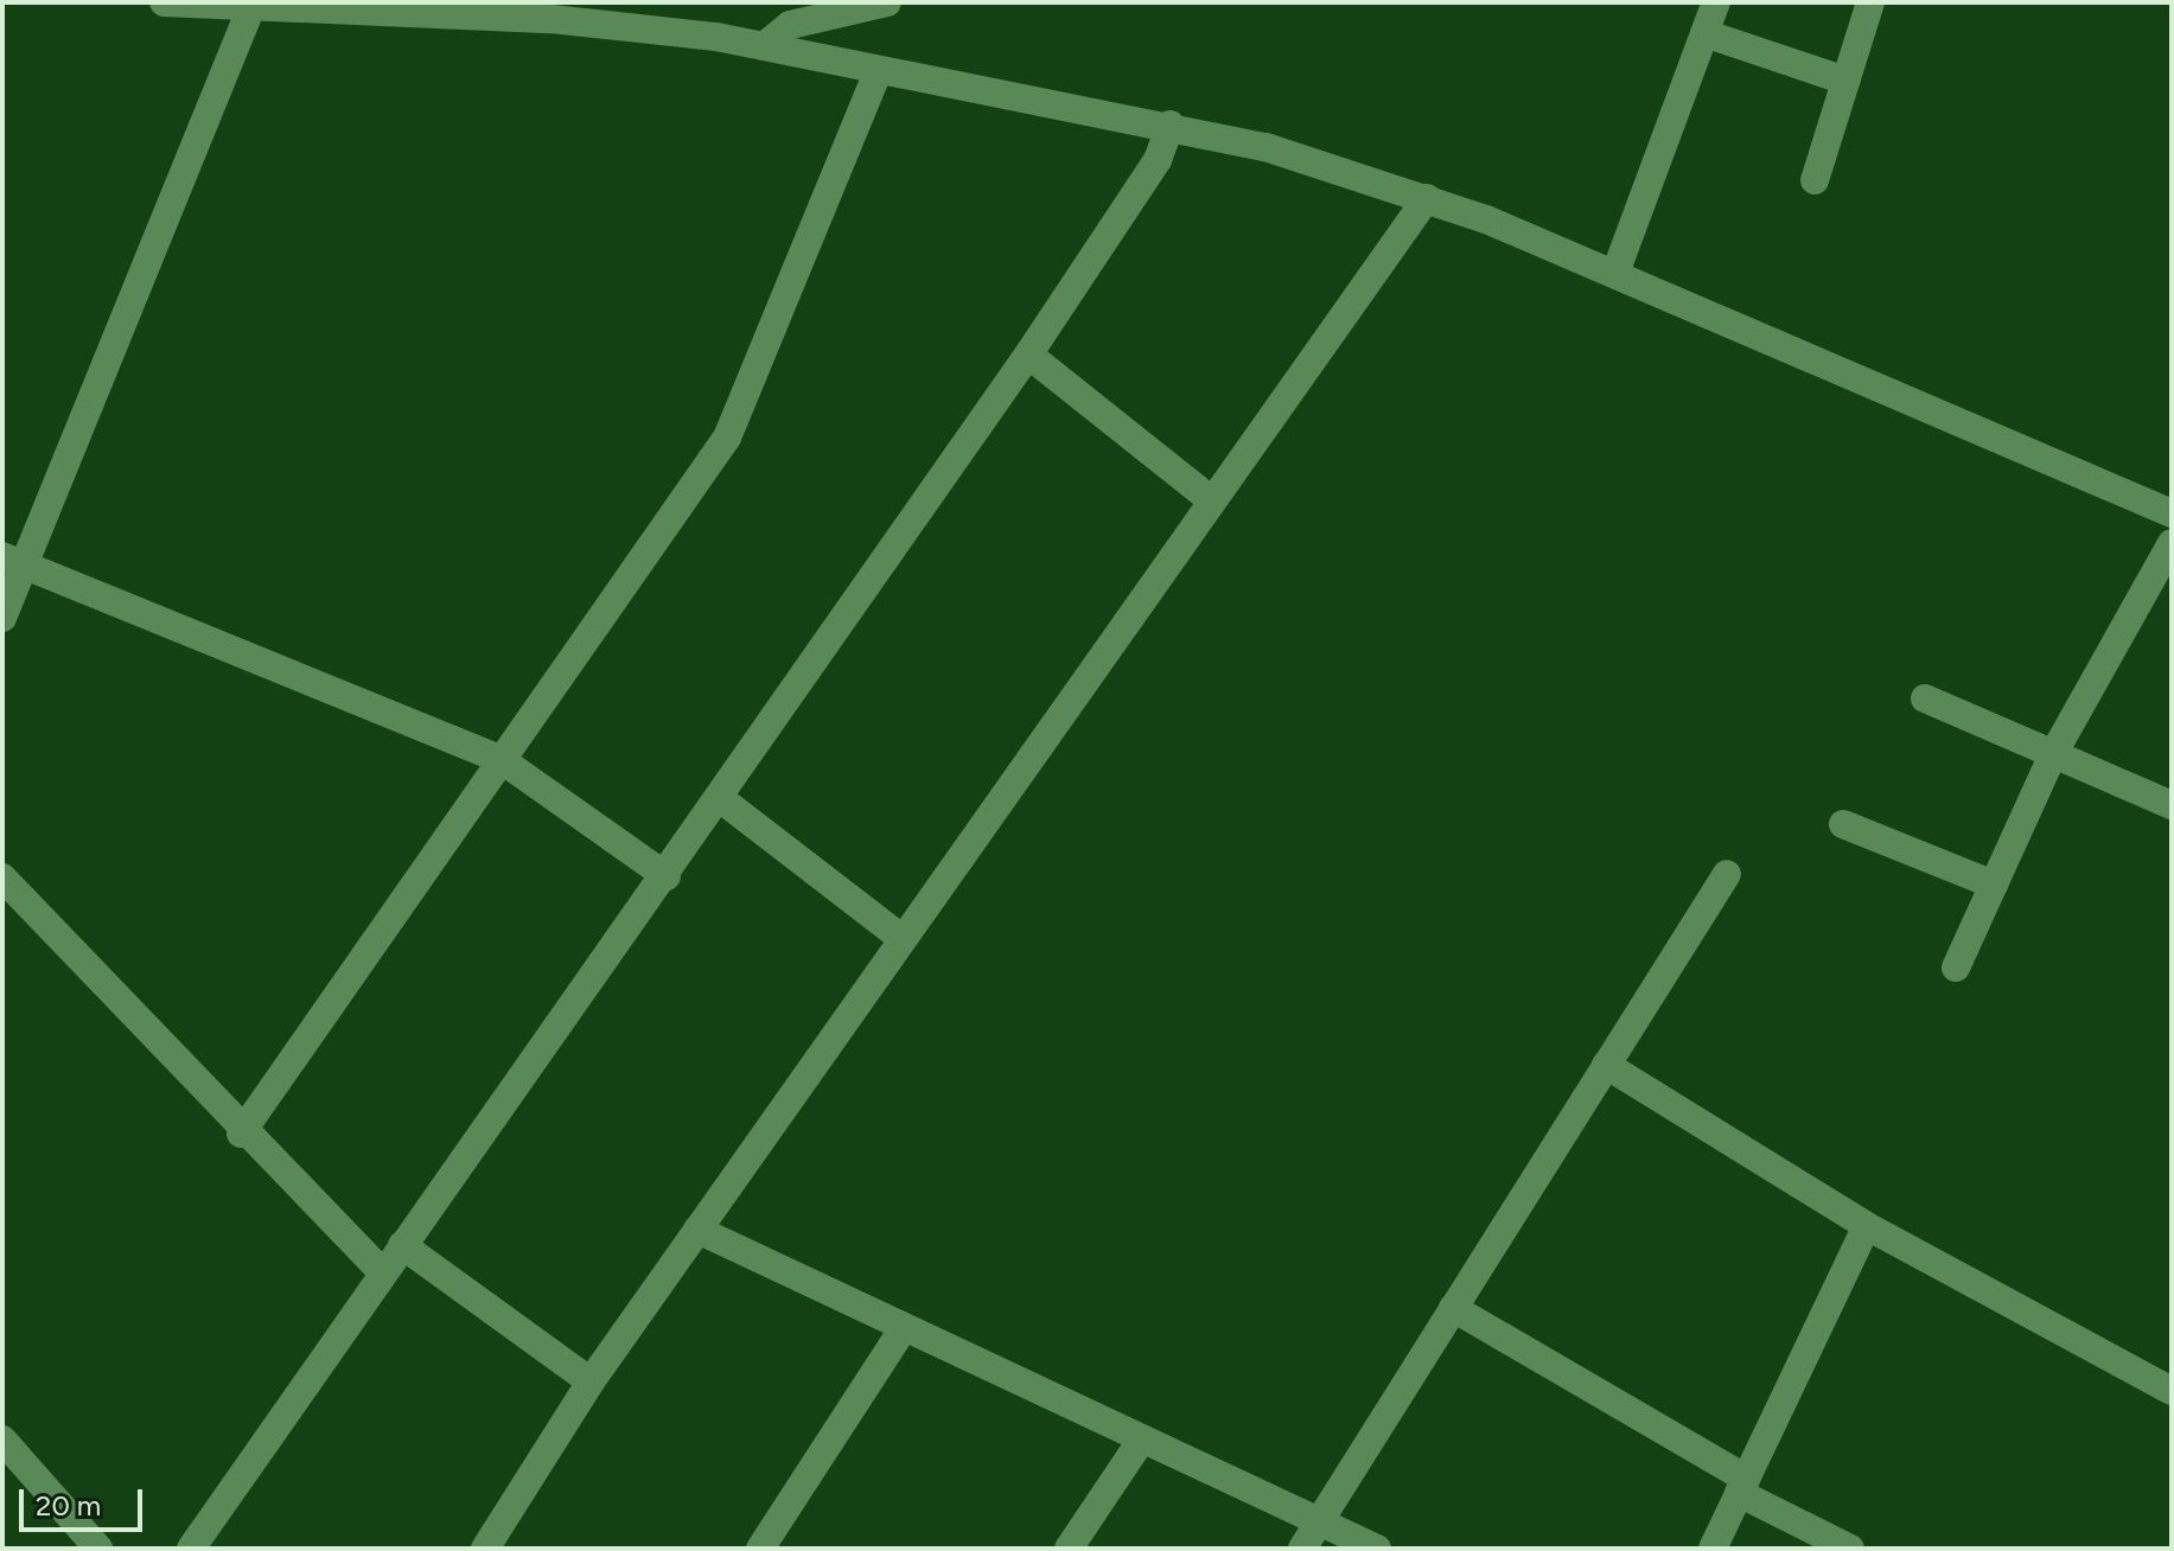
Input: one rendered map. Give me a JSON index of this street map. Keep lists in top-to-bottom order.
{
  "scale_bar": "20 m"
}
